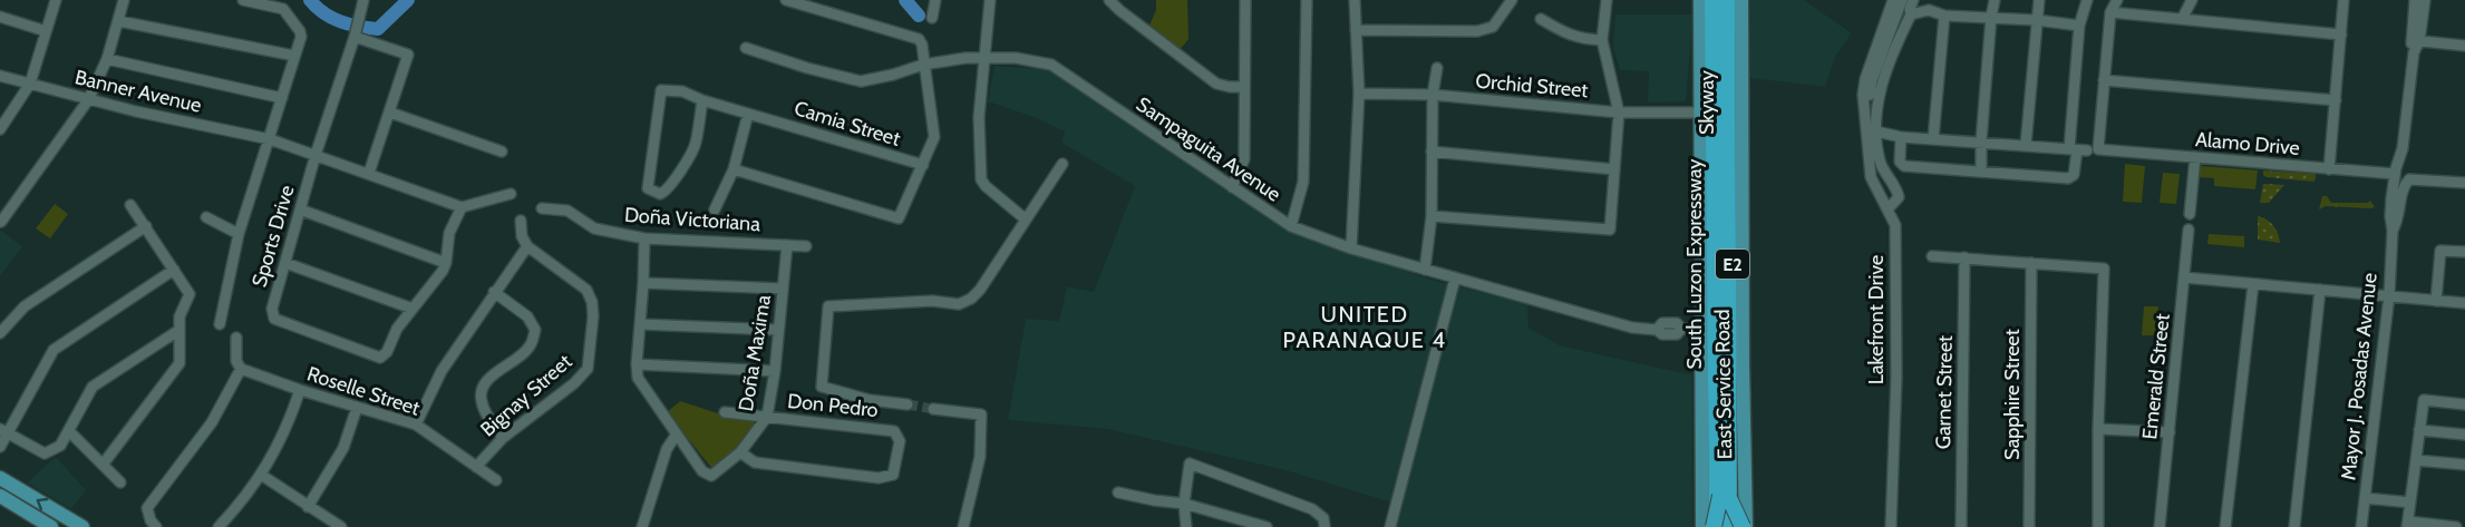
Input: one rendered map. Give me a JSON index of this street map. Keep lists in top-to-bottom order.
{
  "streets": {
    "highway": ["Skyway", "South Luzon Expressway", "E2"],
    "main road": ["East Service Road"],
    "street": [
      "Orchid Street",
      "Banner Avenue",
      "Camia Street",
      "Alamo Drive",
      "Sampaguita Avenue",
      "Doña Victoriana",
      "Sports Drive",
      "Lakefront Drive",
      "Doña Maxima",
      "Emerald Street",
      "Mayor J. Posadas Avenue",
      "Roselle Street",
      "Garnet Street",
      "Sapphire Street",
      "Bignay Street",
      "Don Pedro"
    ]
  },
  "crossings": [
    ["Banner Avenue", "Sports Drive"],
    ["Skyway", "South Luzon Expressway"],
    ["Camia Street", "Sampaguita Avenue"],
    ["Alamo Drive", "Mayor J. Posadas Avenue"],
    ["Doña Victoriana", "Doña Maxima"],
    ["Doña Maxima", "Don Pedro"],
    ["Roselle Street", "Bignay Street"]
  ],
  "districts": ["UNITED PARANAQUE 4"]
}
